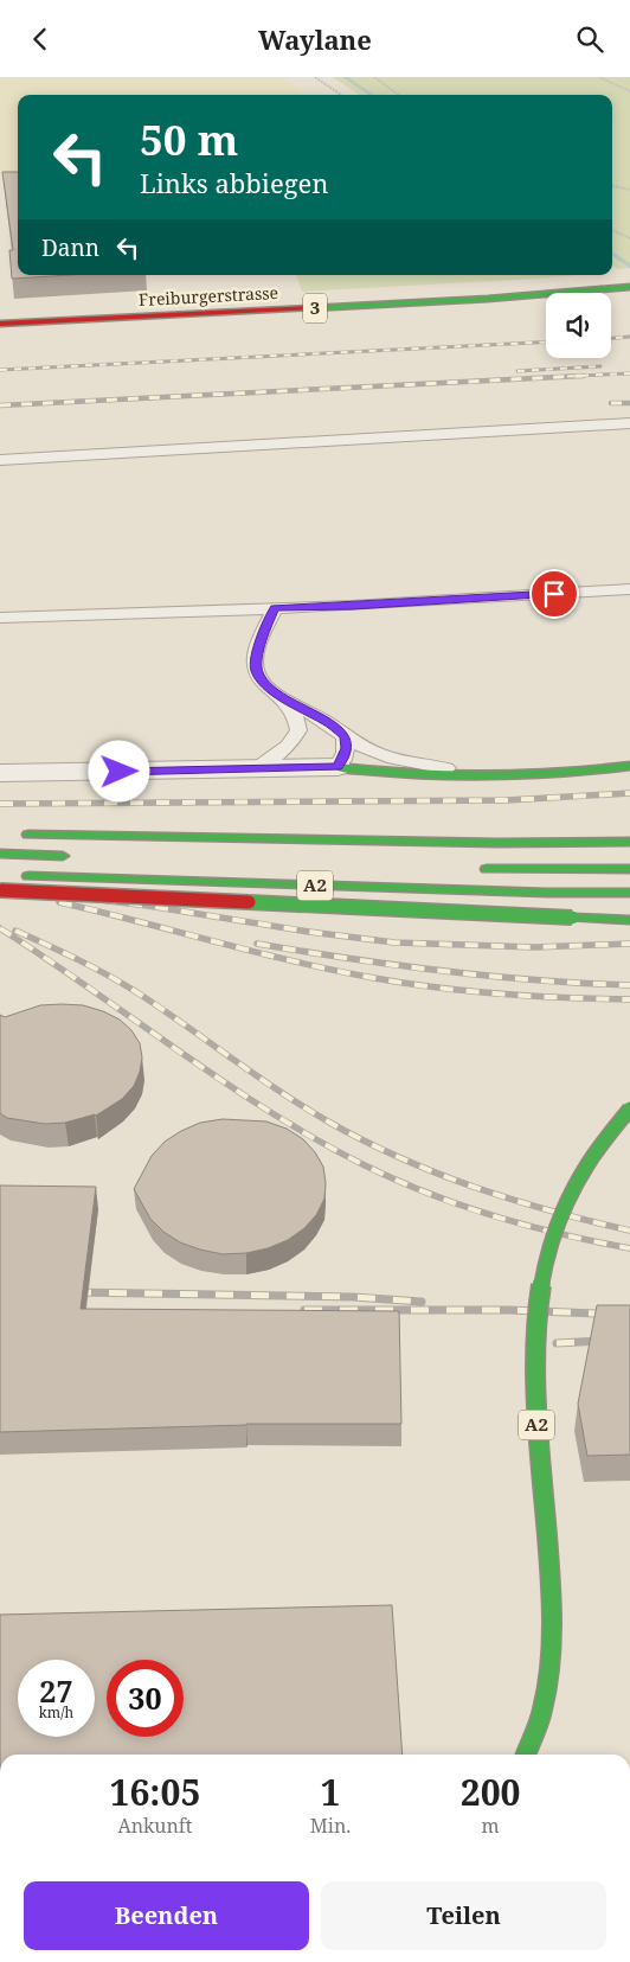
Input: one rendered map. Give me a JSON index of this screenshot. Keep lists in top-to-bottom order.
{
  "streets": {
    "main road": ["Freiburgerstrasse", "3", "A2"]
  },
  "page": {
    "header": "Waylane",
    "turn": ["50 m", "Links abbiegen"],
    "then": "Dann",
    "speed": "27 km/h",
    "limit": "30",
    "eta": [
      "16:05",
      "Ankunft",
      "1",
      "Min.",
      "200",
      "m"
    ],
    "buttons": ["Beenden", "Teilen"]
  }
}
